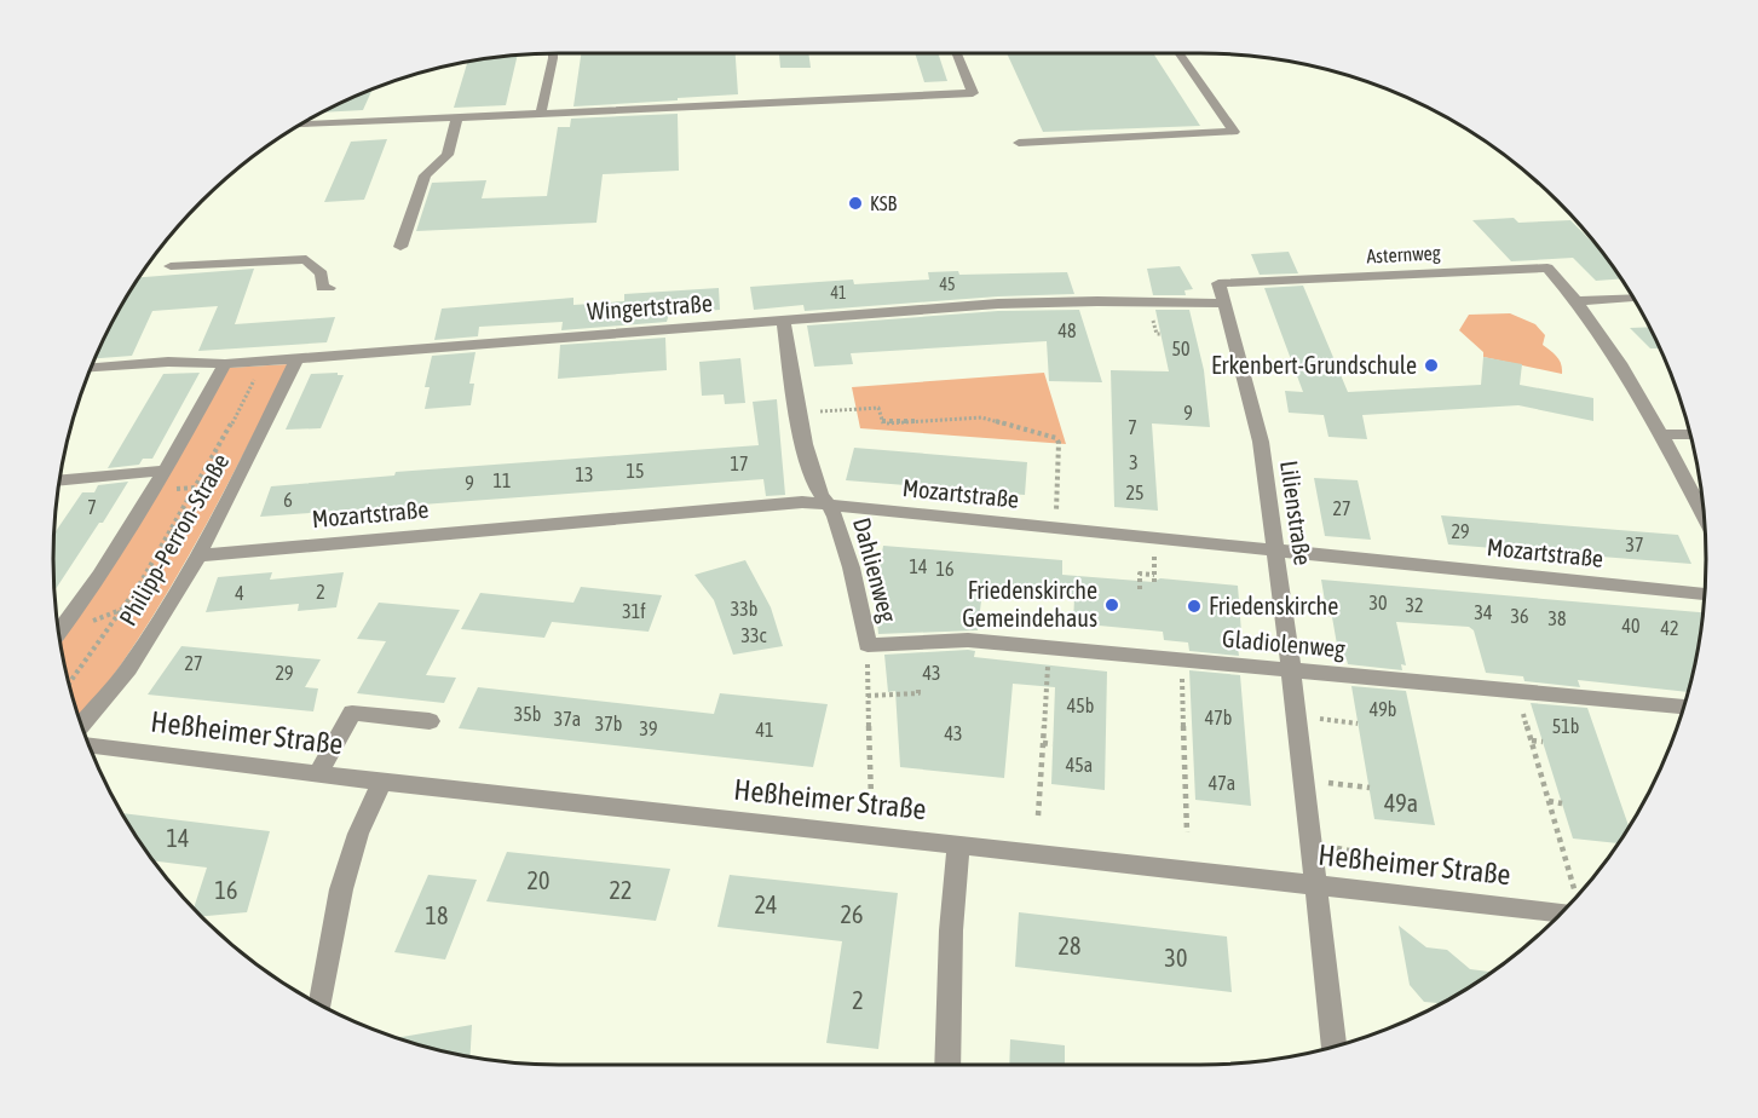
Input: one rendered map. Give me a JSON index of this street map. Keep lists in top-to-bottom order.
{
  "streets": {
    "street": [
      "Asternweg",
      "Wingertstraße",
      "Mozartstraße",
      "Lilienstraße",
      "Philipp-Perron-Straße",
      "Dahlienweg",
      "Gladiolenweg",
      "Heßheimer Straße"
    ]
  },
  "crossings": [
    ["Asternweg", "Lilienstraße"],
    ["Wingertstraße", "Lilienstraße"],
    ["Wingertstraße", "Philipp-Perron-Straße"],
    ["Wingertstraße", "Dahlienweg"],
    ["Mozartstraße", "Lilienstraße"],
    ["Mozartstraße", "Philipp-Perron-Straße"],
    ["Mozartstraße", "Dahlienweg"],
    ["Lilienstraße", "Gladiolenweg"],
    ["Lilienstraße", "Heßheimer Straße"],
    ["Dahlienweg", "Gladiolenweg"]
  ],
  "places": [
    "KSB",
    "Erkenbert-Grundschule",
    "Friedenskirche Gemeindehaus",
    "Friedenskirche"
  ],
  "house_numbers": [
    "45",
    "41",
    "48",
    "50",
    "9",
    "7",
    "3",
    "17",
    "15",
    "13",
    "11",
    "9",
    "25",
    "6",
    "7",
    "27",
    "29",
    "37",
    "14",
    "16",
    "2",
    "4",
    "30",
    "32",
    "33b",
    "31f",
    "34",
    "36",
    "38",
    "40",
    "42",
    "33c",
    "27",
    "29",
    "43",
    "45b",
    "49b",
    "35b",
    "47b",
    "37a",
    "37b",
    "51b",
    "39",
    "41",
    "43",
    "45a",
    "47a",
    "49a",
    "14",
    "20",
    "16",
    "22",
    "24",
    "26",
    "18",
    "28",
    "30",
    "2"
  ]
}
